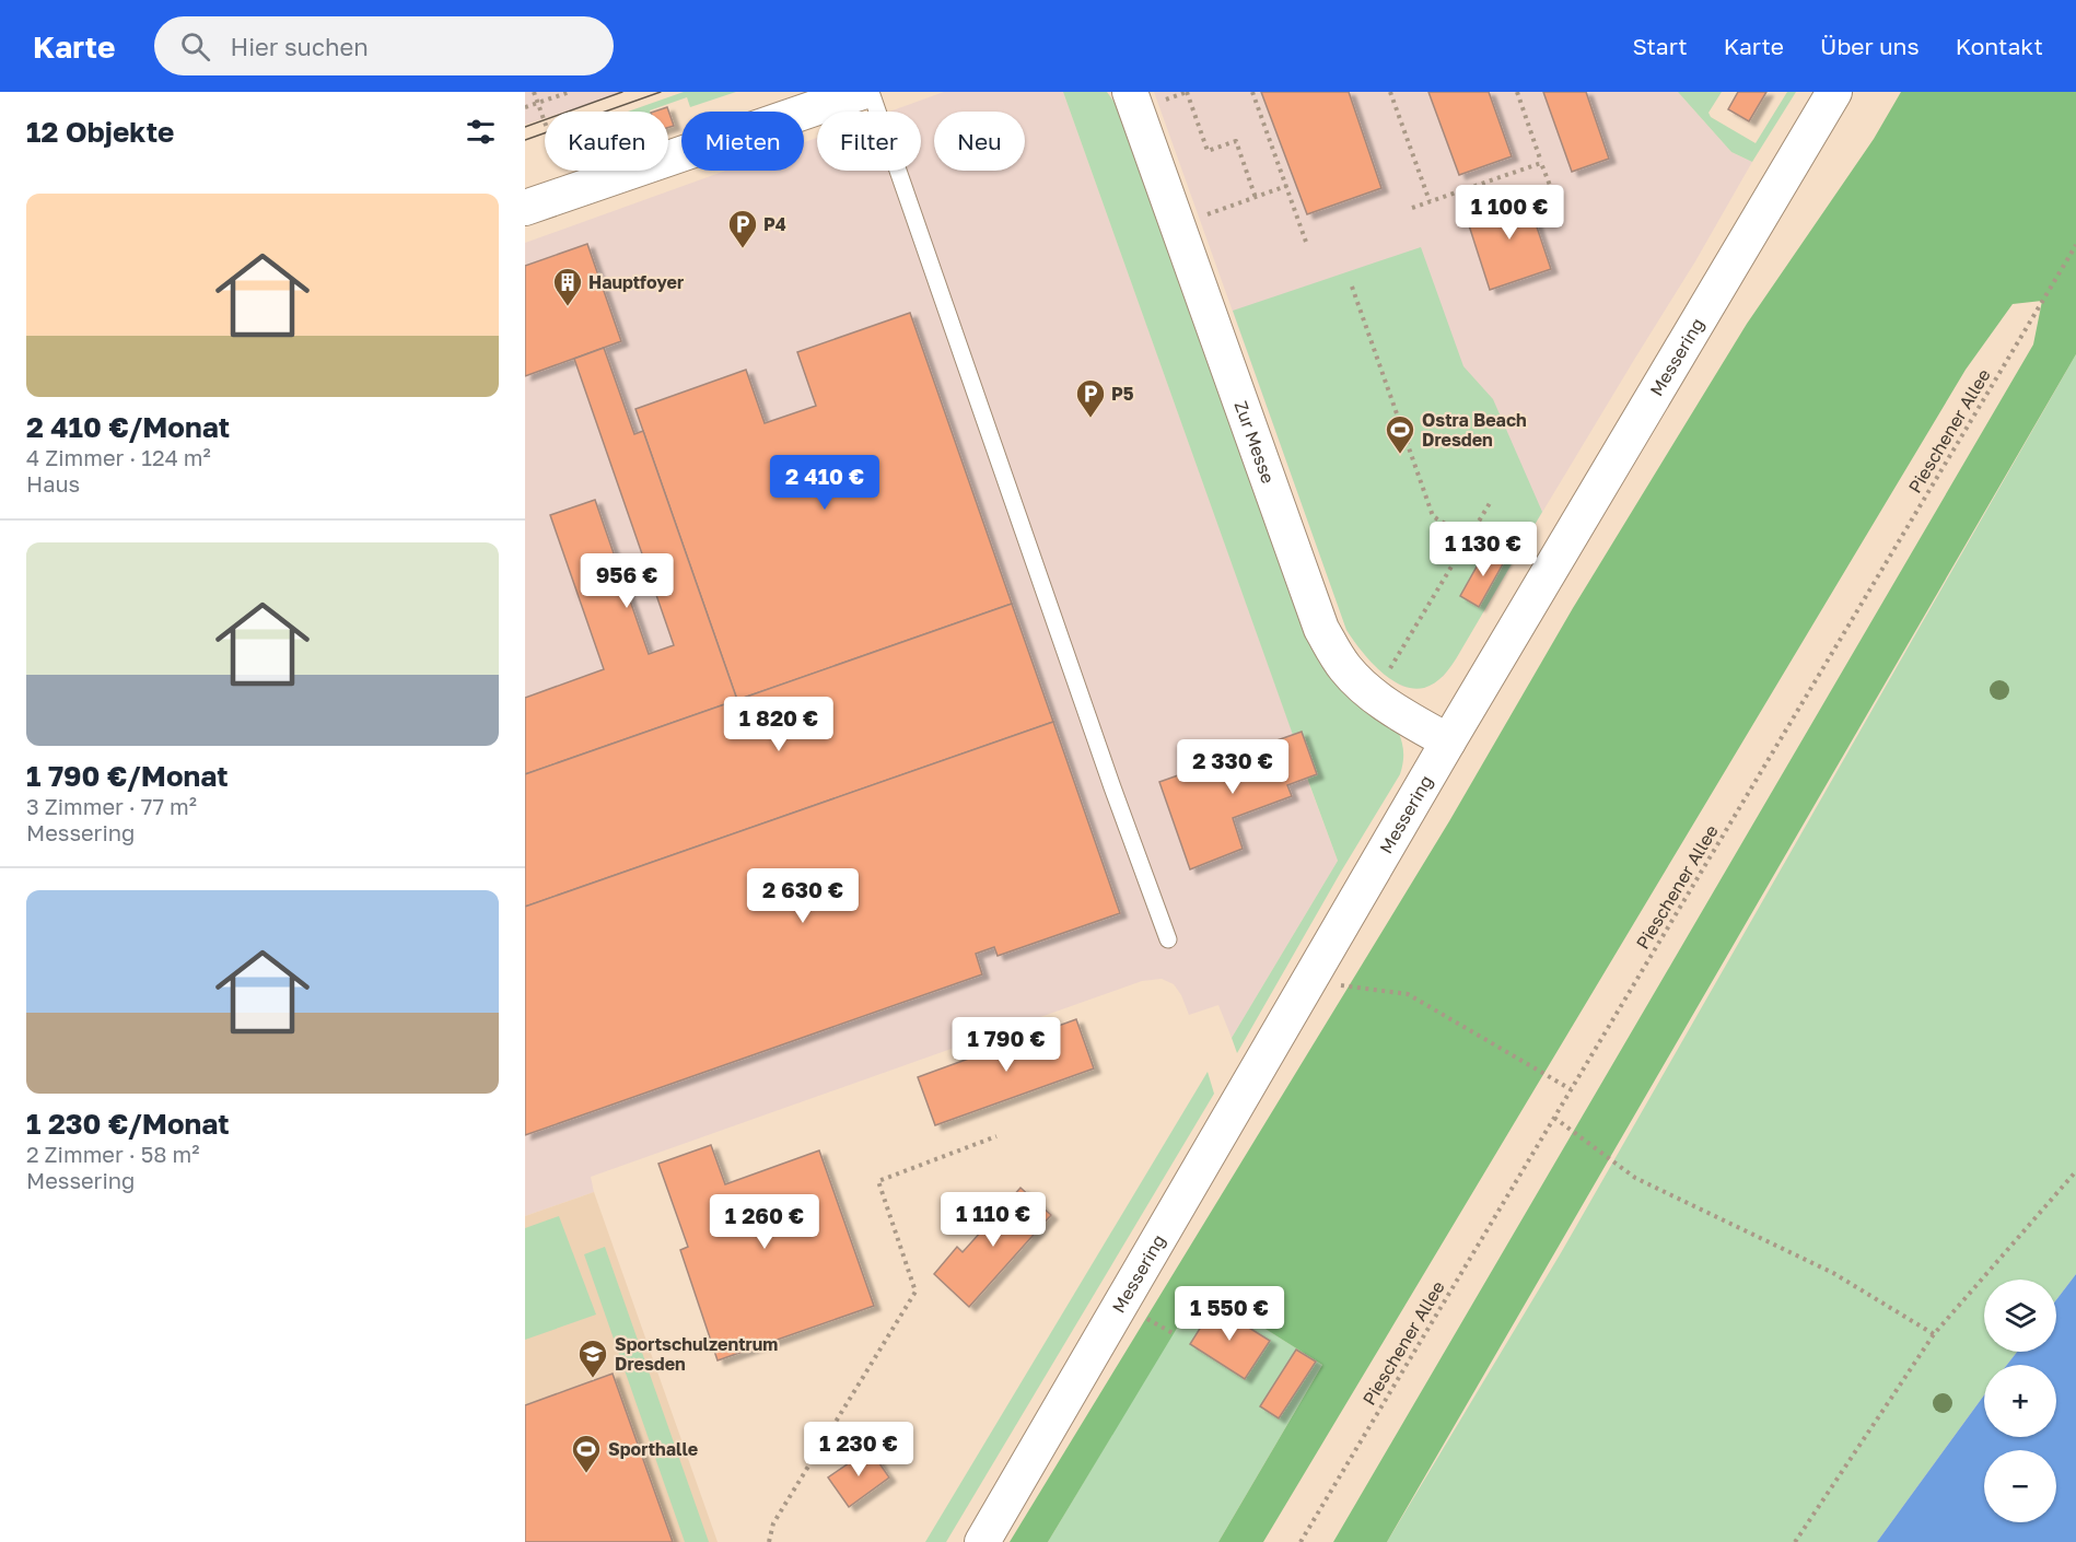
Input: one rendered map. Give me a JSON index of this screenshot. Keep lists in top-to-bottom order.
{
  "streets": {
    "street": ["Messering", "Zur Messe"],
    "path": ["Pieschener Allee"]
  },
  "crossings": [
    ["Messering", "Zur Messe"]
  ],
  "places": {
    "parking": ["P4", "P5"],
    "building": ["Hauptfoyer"],
    "sports": ["Ostra Beach Dresden", "Sporthalle"],
    "school or university": ["Sportschulzentrum Dresden"]
  },
  "page": {
    "header": "Karte",
    "search": "Hier suchen",
    "nav": [
      "Start",
      "Karte",
      "Über uns",
      "Kontakt"
    ],
    "heading": "12 Objekte",
    "chip": [
      "Kaufen",
      "Mieten",
      "Filter",
      "Neu"
    ],
    "list": [
      {
        "name": "2 410 €/Monat",
        "note": "4 Zimmer · 124 m² · Haus"
      },
      {
        "name": "1 790 €/Monat",
        "note": "3 Zimmer · 77 m² · Messering"
      },
      {
        "name": "1 230 €/Monat",
        "note": "2 Zimmer · 58 m² · Messering"
      }
    ],
    "price": [
      "1 100 €",
      "2 410 €",
      "1 130 €",
      "956 €",
      "1 820 €",
      "2 330 €",
      "2 630 €",
      "1 790 €",
      "1 110 €",
      "1 260 €",
      "1 550 €",
      "1 230 €"
    ],
    "map_buttons": ["+", "−"]
  }
}
